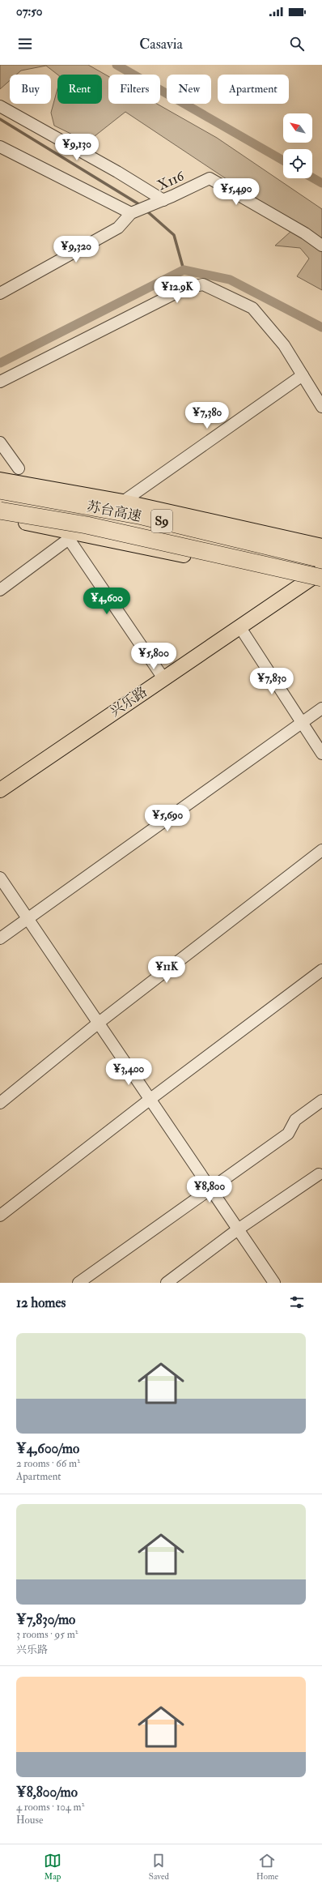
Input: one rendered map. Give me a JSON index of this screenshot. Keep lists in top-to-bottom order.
{
  "streets": {
    "highway": ["苏台高速", "S9"],
    "main road": ["兴乐路"],
    "street": ["X116"]
  },
  "north": "top left",
  "page": {
    "status": "07:50",
    "header": "Casavia",
    "chip": [
      "Buy",
      "Rent",
      "Filters",
      "New",
      "Apartment"
    ],
    "price": [
      "¥9,130",
      "¥5,490",
      "¥9,320",
      "¥12.9K",
      "¥7,380",
      "¥4,600",
      "¥5,800",
      "¥7,830",
      "¥5,690",
      "¥11K",
      "¥3,400",
      "¥8,800"
    ],
    "heading": "12 homes",
    "list": [
      {
        "name": "¥4,600/mo",
        "note": "2 rooms · 66 m² · Apartment"
      },
      {
        "name": "¥7,830/mo",
        "note": "3 rooms · 95 m² · 兴乐路"
      },
      {
        "name": "¥8,800/mo",
        "note": "4 rooms · 104 m² · House"
      }
    ],
    "tabs": ["Map", "Saved", "Home"]
  }
}
